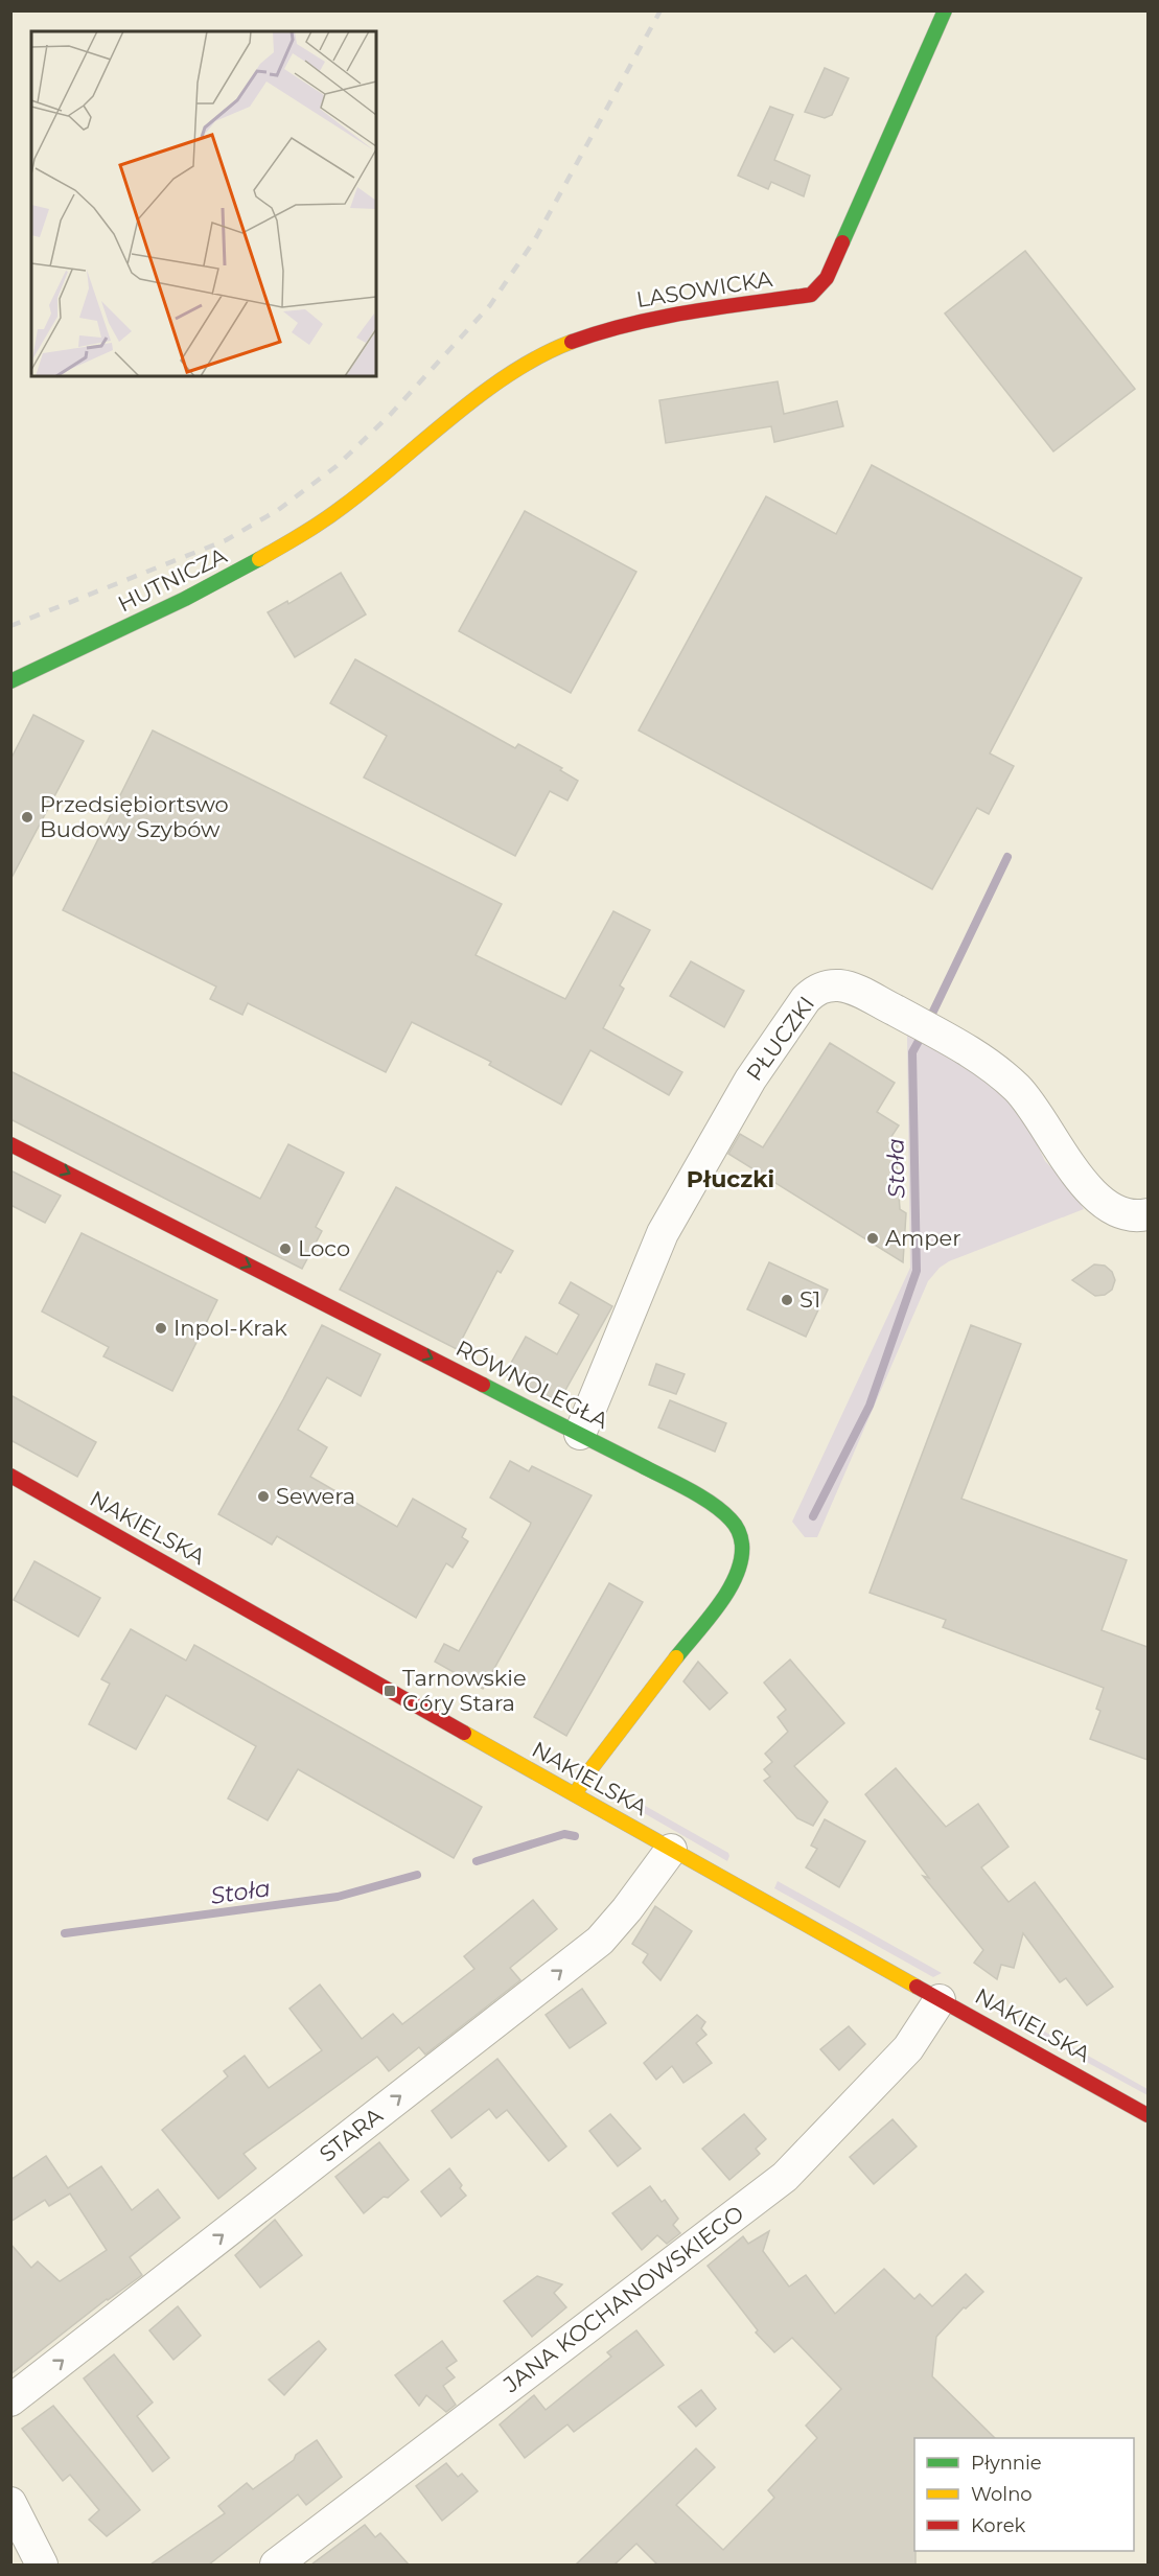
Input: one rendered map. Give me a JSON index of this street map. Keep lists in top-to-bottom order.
{
  "streets": {
    "street": [
      "LASOWICKA",
      "HUTNICZA",
      "PŁUCZKI",
      "RÓWNOLEGŁA",
      "NAKIELSKA",
      "STARA",
      "JANA KOCHANOWSKIEGO"
    ]
  },
  "crossings": [
    ["LASOWICKA", "HUTNICZA"],
    ["PŁUCZKI", "RÓWNOLEGŁA"],
    ["RÓWNOLEGŁA", "NAKIELSKA"],
    ["NAKIELSKA", "STARA"],
    ["NAKIELSKA", "JANA KOCHANOWSKIEGO"]
  ],
  "one_way": ["RÓWNOLEGŁA", "STARA"],
  "districts": ["Płuczki"],
  "water": ["Stoła"],
  "places": {
    "other": [
      "Przedsiębiortswo Budowy Szybów",
      "Amper",
      "Loco",
      "S1",
      "Inpol-Krak",
      "Sewera"
    ],
    "transit": ["Tarnowskie Góry Stara"]
  },
  "legend": ["Płynnie", "Wolno", "Korek"]
}
